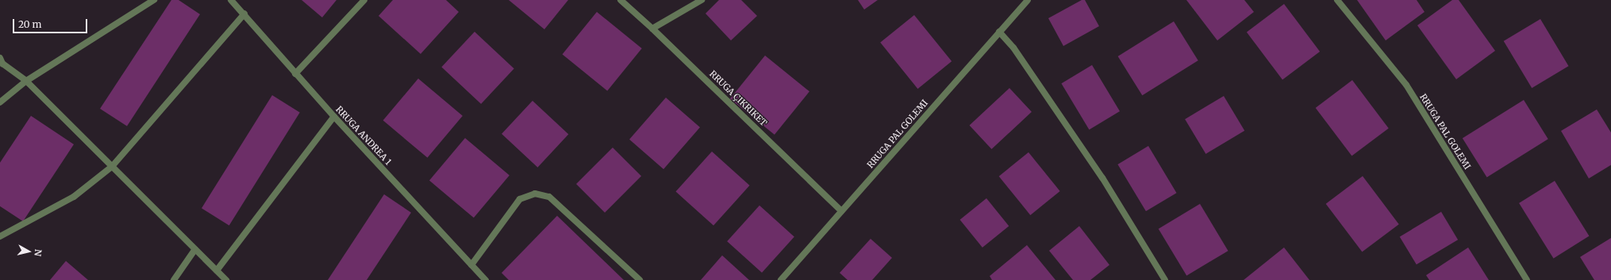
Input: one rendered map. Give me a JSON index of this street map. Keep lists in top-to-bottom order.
{
  "streets": {
    "street": ["RRUGA ÇIKRIKET", "RRUGA PAL GOLEMI", "RRUGA ANDREA 1"]
  },
  "crossings": [
    ["RRUGA ÇIKRIKET", "RRUGA PAL GOLEMI"]
  ],
  "scale_bar": "20 m",
  "north": "right"
}
